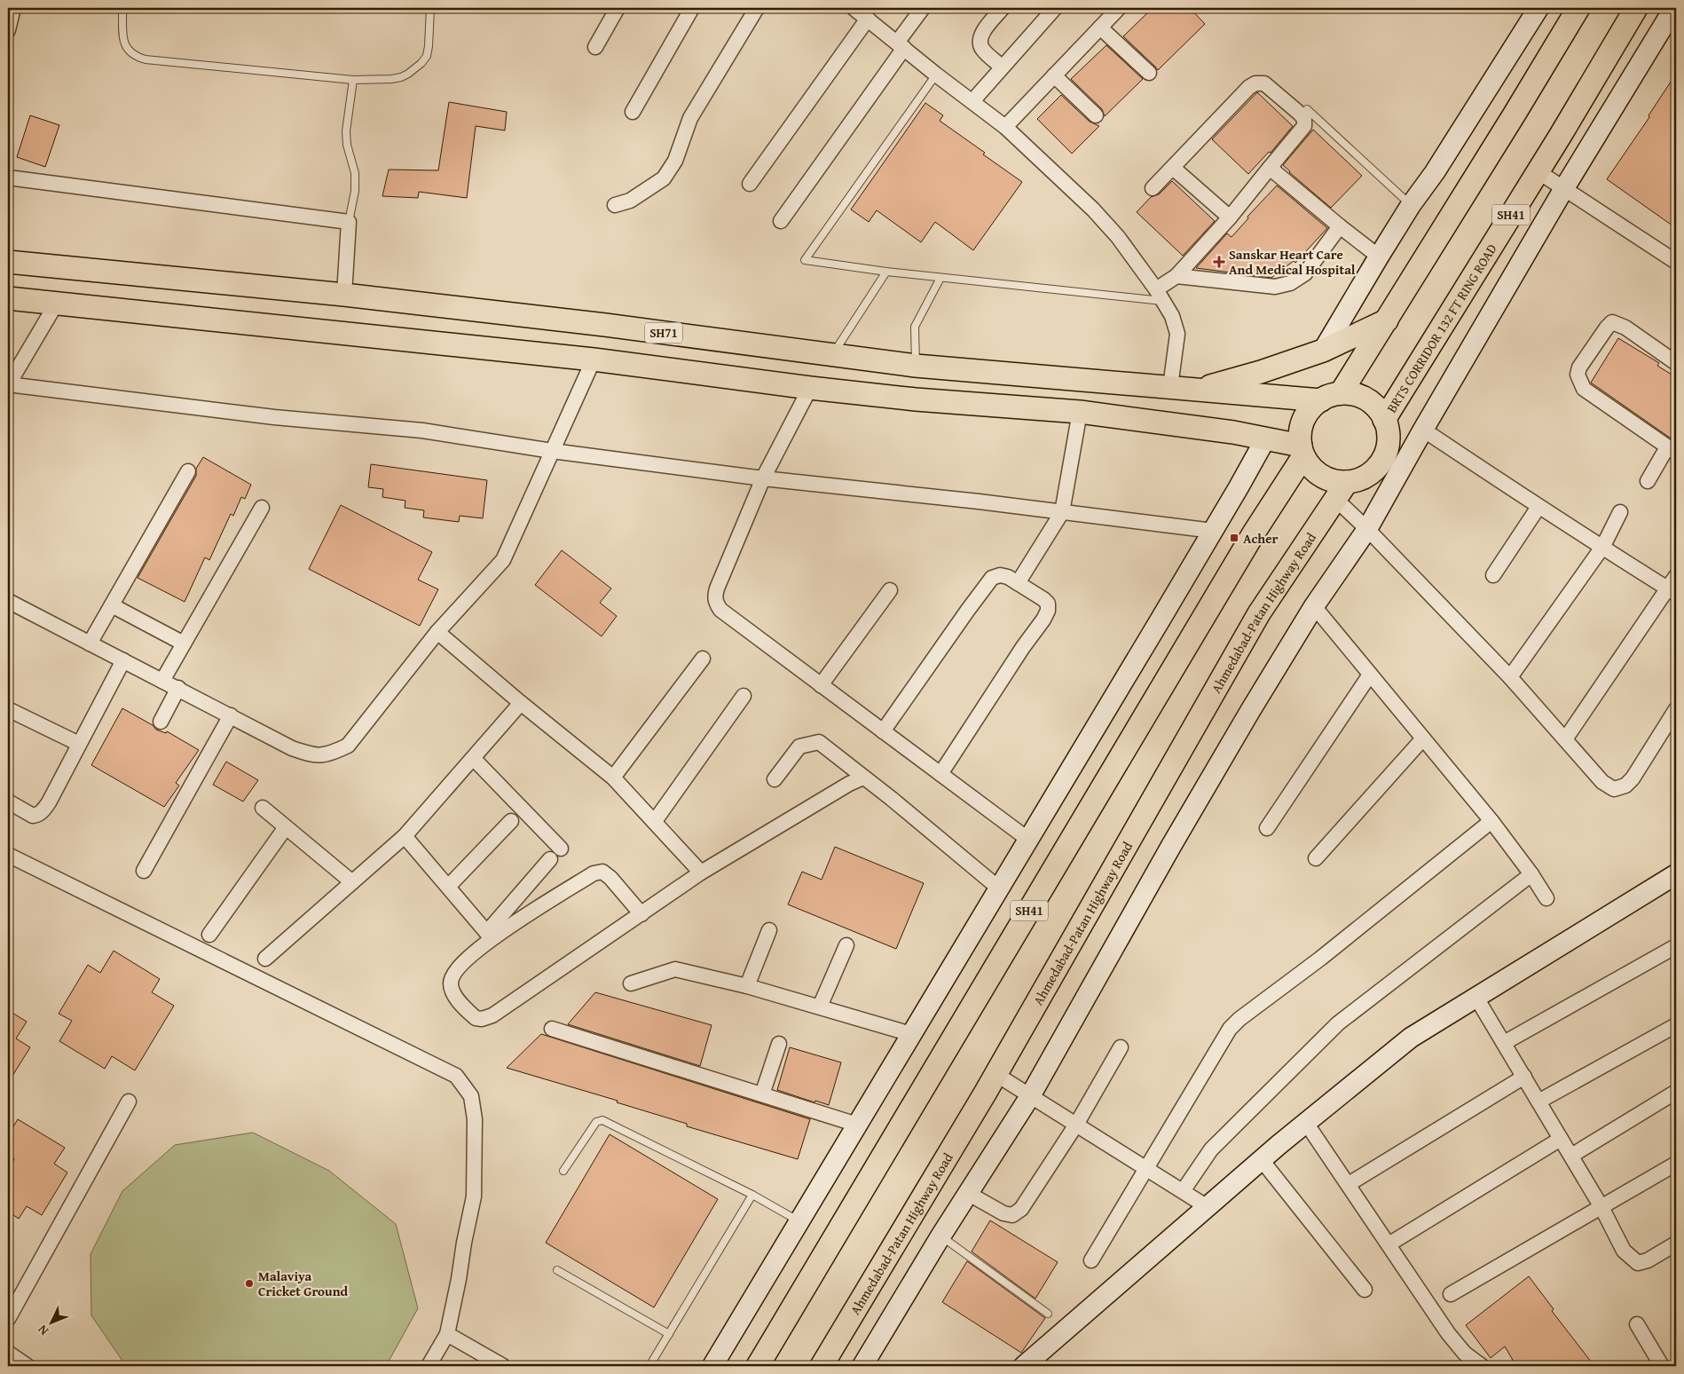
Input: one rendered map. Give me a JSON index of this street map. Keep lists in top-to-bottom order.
{
  "streets": {
    "main road": [
      "SH41",
      "BRTS CORRIDOR 132 FT RING ROAD",
      "SH71",
      "Ahmedabad-Patan Highway Road"
    ]
  },
  "crossings": [
    ["SH41", "BRTS CORRIDOR 132 FT RING ROAD"],
    ["SH41", "SH71"],
    ["SH41", "Ahmedabad-Patan Highway Road"],
    ["BRTS CORRIDOR 132 FT RING ROAD", "SH71"],
    ["BRTS CORRIDOR 132 FT RING ROAD", "Ahmedabad-Patan Highway Road"],
    ["SH71", "Ahmedabad-Patan Highway Road"]
  ],
  "places": {
    "health": ["Sanskar Heart Care And Medical Hospital"],
    "transit": ["Acher"],
    "other": ["Malaviya Cricket Ground"]
  },
  "north": "bottom left"
}
